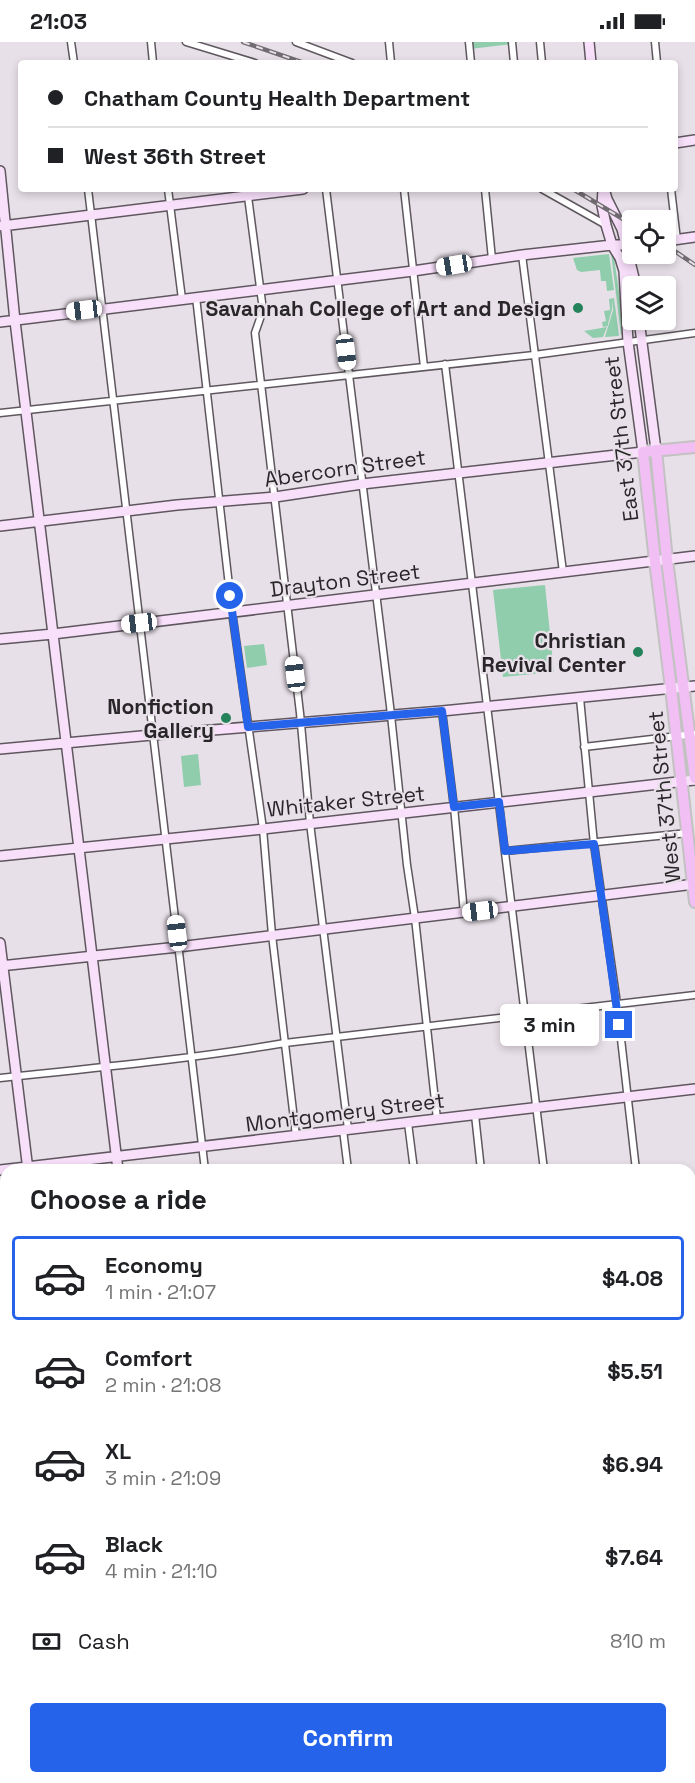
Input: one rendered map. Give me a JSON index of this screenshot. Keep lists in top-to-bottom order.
{
  "streets": {
    "main road": [
      "East 37th Street",
      "Abercorn Street",
      "Drayton Street",
      "West 37th Street",
      "Whitaker Street",
      "Montgomery Street"
    ]
  },
  "crossings": [
    ["East 37th Street", "Abercorn Street"],
    ["East 37th Street", "Drayton Street"],
    ["East 37th Street", "West 37th Street"],
    ["West 37th Street", "Whitaker Street"]
  ],
  "places": ["Savannah College of Art and Design", "Christian Revival Center", "Nonfiction Gallery"],
  "page": {
    "status": "21:03",
    "banner": ["Chatham County Health Department", "West 36th Street"],
    "bubble": "3 min",
    "heading": "Choose a ride",
    "list": [
      {
        "name": "Economy",
        "note": "1 min · 21:07",
        "value": "$4.08"
      },
      {
        "name": "Comfort",
        "note": "2 min · 21:08",
        "value": "$5.51"
      },
      {
        "name": "XL",
        "note": "3 min · 21:09",
        "value": "$6.94"
      },
      {
        "name": "Black",
        "note": "4 min · 21:10",
        "value": "$7.64"
      }
    ],
    "pay": ["Cash", "810 m"],
    "buttons": "Confirm"
  }
}
